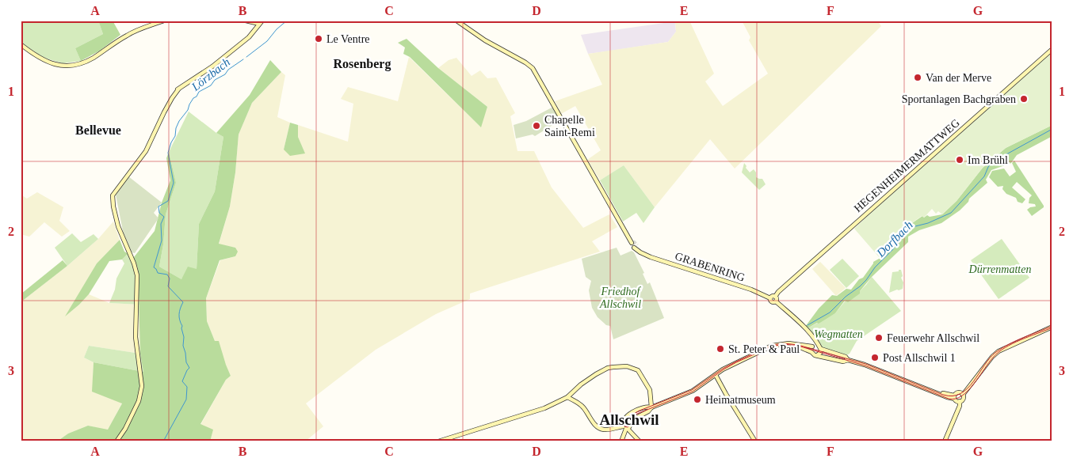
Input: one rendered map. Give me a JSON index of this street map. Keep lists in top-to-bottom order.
{
  "streets": {
    "main road": ["HEGENHEIMERMATTWEG", "GRABENRING"]
  },
  "districts": ["Rosenberg", "Bellevue", "Allschwil"],
  "water": ["Lörzbach", "Dorfbach"],
  "parks": ["Dürrenmatten", "Friedhof Allschwil", "Wegmatten"],
  "places": [
    "Le Ventre",
    "Van der Merve",
    "Sportanlagen Bachgraben",
    "Chapelle Saint-Remi",
    "Im Brühl",
    "Feuerwehr Allschwil",
    "St. Peter & Paul",
    "Post Allschwil 1",
    "Heimatmuseum"
  ],
  "grid": {
    "columns": [
      "A",
      "B",
      "C",
      "D",
      "E",
      "F",
      "G"
    ],
    "rows": ["1", "2", "3"]
  }
}
